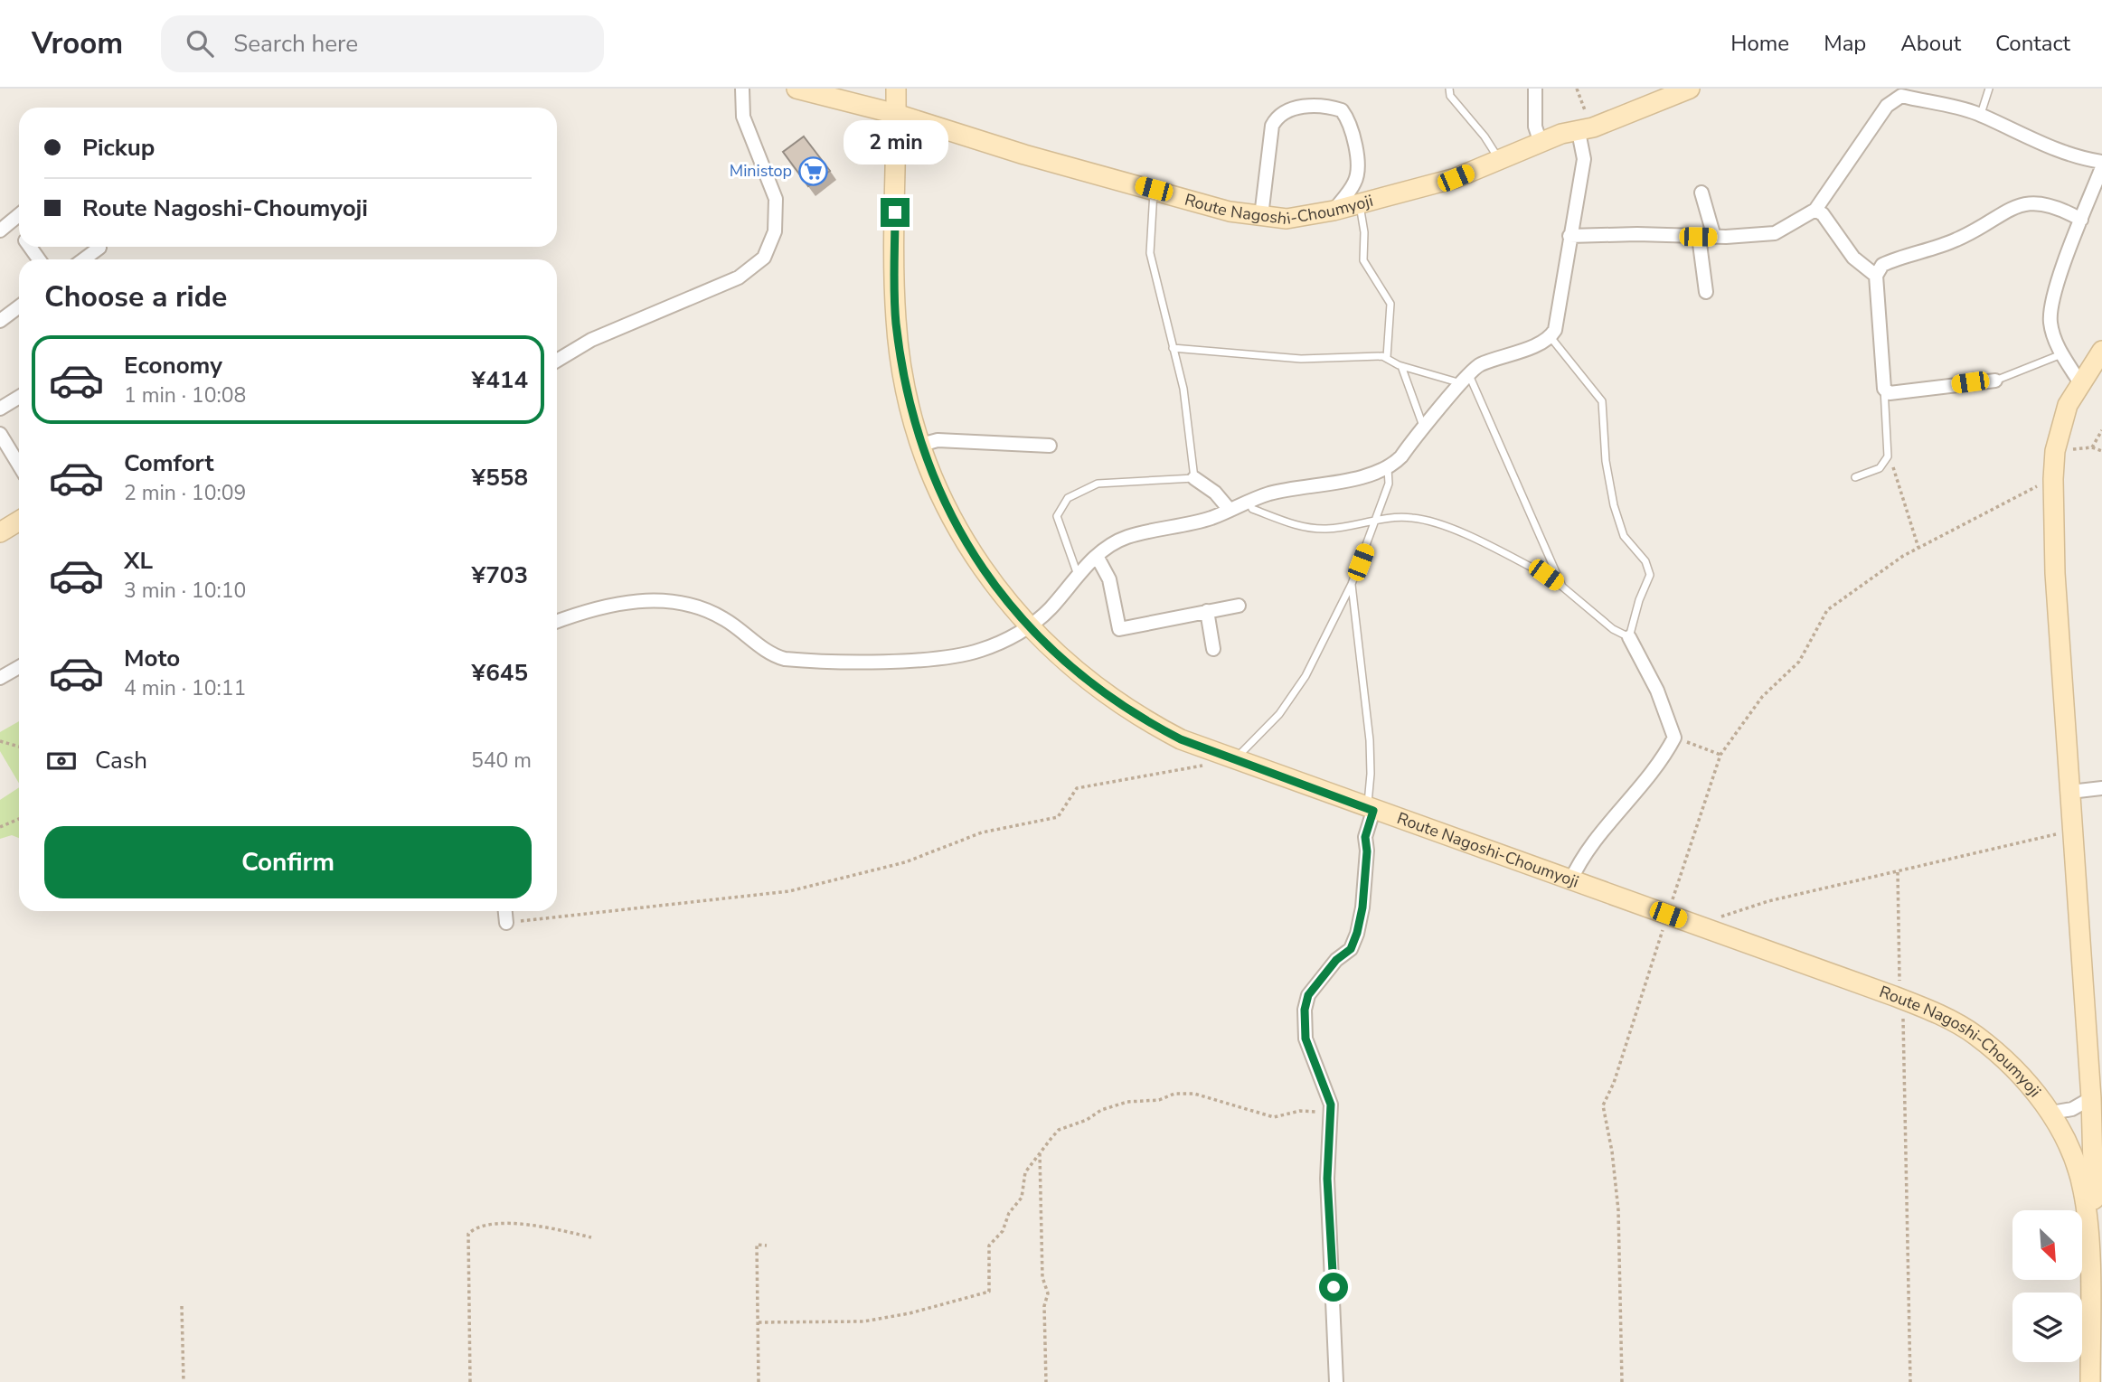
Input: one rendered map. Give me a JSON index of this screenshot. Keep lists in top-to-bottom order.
{
  "streets": {
    "main road": ["Route Nagoshi-Choumyoji"]
  },
  "places": {
    "supermarket": ["Ministop"]
  },
  "north": "bottom right",
  "page": {
    "header": "Vroom",
    "search": "Search here",
    "nav": [
      "Home",
      "Map",
      "About",
      "Contact"
    ],
    "banner": ["Pickup", "Route Nagoshi-Choumyoji"],
    "bubble": "2 min",
    "heading": "Choose a ride",
    "list": [
      {
        "name": "Economy",
        "note": "1 min · 10:08",
        "value": "¥414"
      },
      {
        "name": "Comfort",
        "note": "2 min · 10:09",
        "value": "¥558"
      },
      {
        "name": "XL",
        "note": "3 min · 10:10",
        "value": "¥703"
      },
      {
        "name": "Moto",
        "note": "4 min · 10:11",
        "value": "¥645"
      }
    ],
    "pay": ["Cash", "540 m"],
    "buttons": "Confirm"
  }
}
